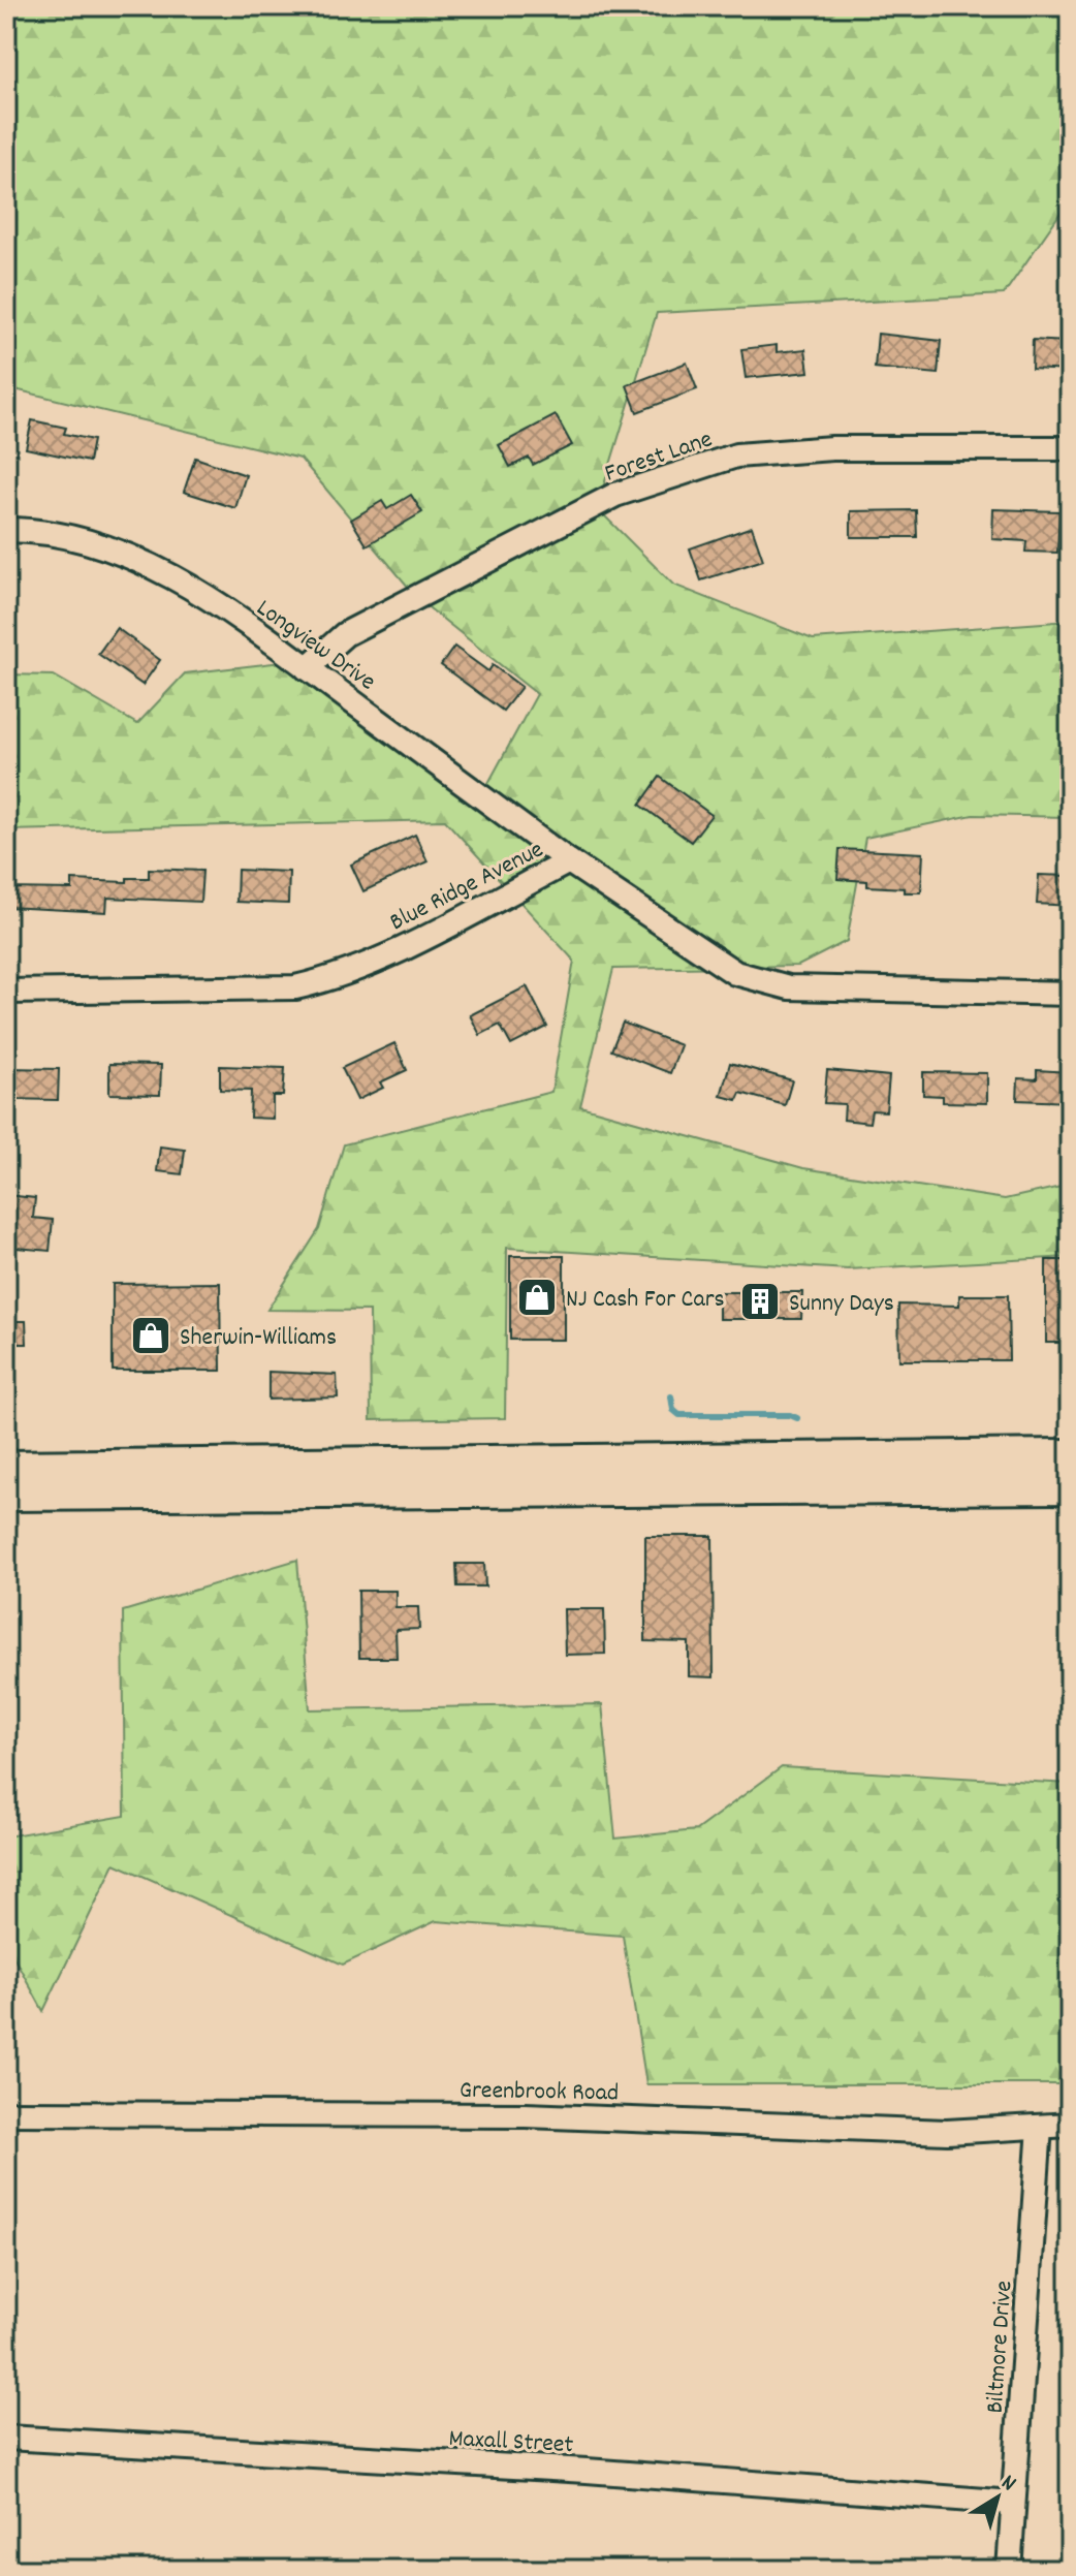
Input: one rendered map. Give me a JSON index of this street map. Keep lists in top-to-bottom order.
{
  "streets": {
    "street": [
      "Forest Lane",
      "Longview Drive",
      "Blue Ridge Avenue",
      "Greenbrook Road",
      "Biltmore Drive",
      "Maxall Street"
    ]
  },
  "crossings": [
    ["Forest Lane", "Longview Drive"],
    ["Longview Drive", "Blue Ridge Avenue"],
    ["Greenbrook Road", "Biltmore Drive"],
    ["Biltmore Drive", "Maxall Street"]
  ],
  "places": {
    "shop": ["NJ Cash For Cars", "Sherwin-Williams"],
    "building": ["Sunny Days"]
  },
  "north": "top right"
}
